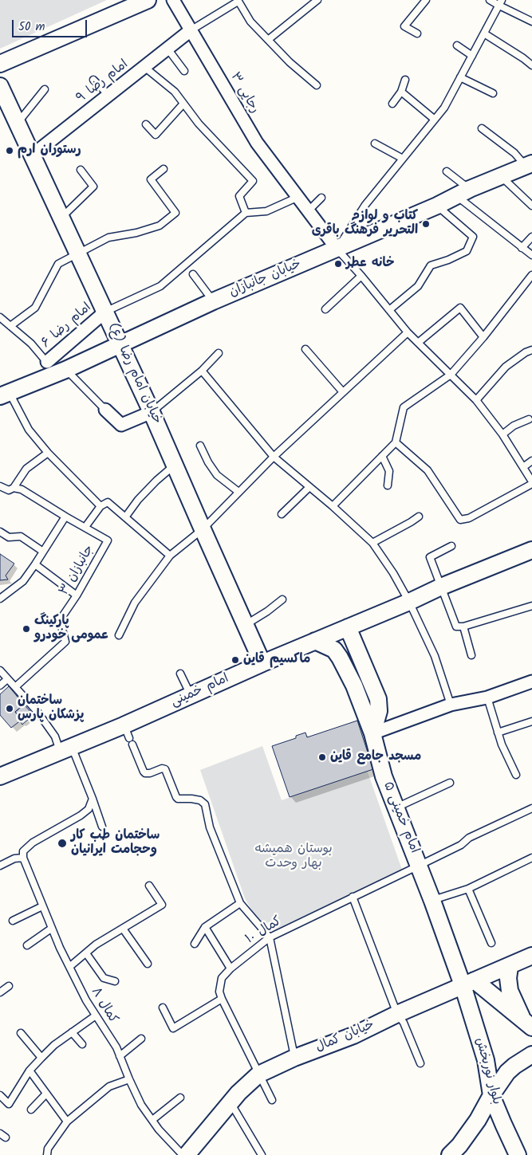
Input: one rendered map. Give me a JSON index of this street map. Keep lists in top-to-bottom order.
{
  "streets": {
    "street": [
      "امام رضا ۹",
      "رجایی ۳",
      "خیابان جانبازان",
      "امام رضا ۶",
      "خیابان امام رضا (ع)",
      "امام خمینی",
      "امام خمینی ۵",
      "خیابان کمال",
      "بلوار نوربخش"
    ],
    "lane": ["جانبازان ۳", "کمال ۱۰", "کمال ۸"]
  },
  "crossings": [
    ["امام رضا ۹", "رجایی ۳"],
    ["امام رضا ۹", "خیابان امام رضا (ع)"],
    ["رجایی ۳", "خیابان جانبازان"],
    ["خیابان جانبازان", "امام رضا ۶"],
    ["خیابان جانبازان", "خیابان امام رضا (ع)"],
    ["امام رضا ۶", "خیابان امام رضا (ع)"],
    ["خیابان امام رضا (ع)", "امام خمینی"],
    ["امام خمینی", "امام خمینی ۵"],
    ["امام خمینی ۵", "کمال ۱۰"],
    ["امام خمینی ۵", "خیابان کمال"],
    ["امام خمینی ۵", "بلوار نوربخش"],
    ["کمال ۱۰", "خیابان کمال"],
    ["خیابان کمال", "بلوار نوربخش"]
  ],
  "parks": ["بوستان همیشه بهار وحدت"],
  "places": [
    "رستوران ارم",
    "کتاب و لوازم التحریر فرهنگ باقری",
    "خانه عطر",
    "پارکینگ عمومی خودرو",
    "ماکسیم قاین",
    "ساختمان پزشکان پارس",
    "مسجد جامع قاین",
    "ساختمان طب کار و‌حجامت ایرانیان"
  ],
  "scale_bar": "50 m"
}
